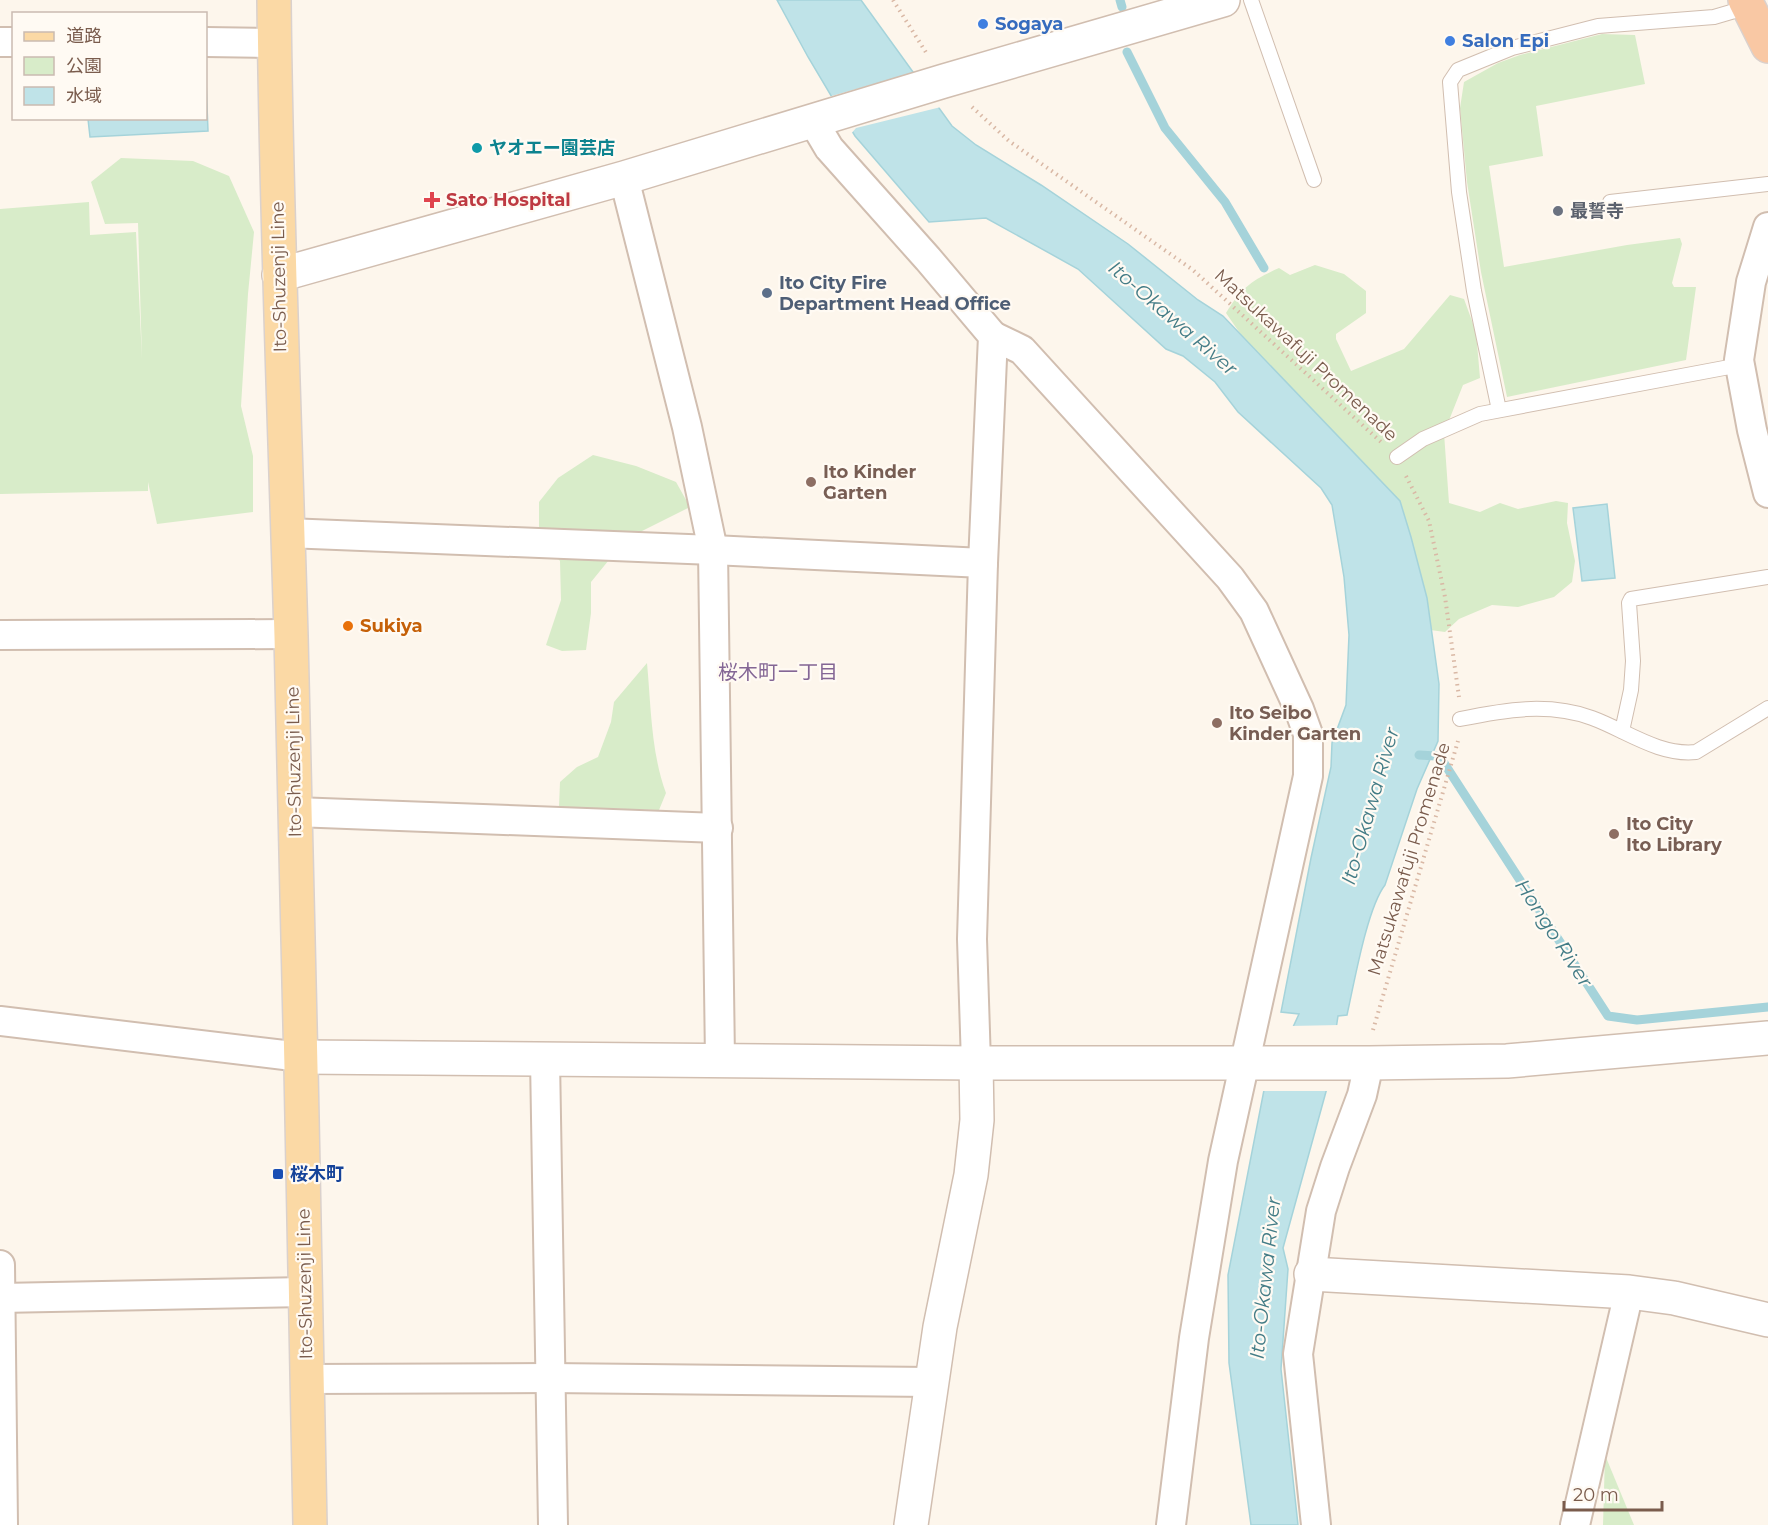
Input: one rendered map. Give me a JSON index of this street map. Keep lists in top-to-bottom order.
{
  "streets": {
    "main road": ["Ito-Shuzenji Line"],
    "path": ["Matsukawafuji Promenade"]
  },
  "districts": ["桜木町一丁目"],
  "water": ["Ito-Okawa River", "Hongo River"],
  "places": {
    "other": [
      "Sogaya",
      "Salon Epi",
      "ヤオエー園芸店",
      "最誓寺",
      "Ito City Fire Department Head Office",
      "Ito Kinder Garten",
      "Sukiya",
      "Ito Seibo Kinder Garten",
      "Ito City Ito Library"
    ],
    "health": ["Sato Hospital"],
    "transit": ["桜木町"]
  },
  "legend": ["道路", "公園", "水域"],
  "scale_bar": "20 m"
}
